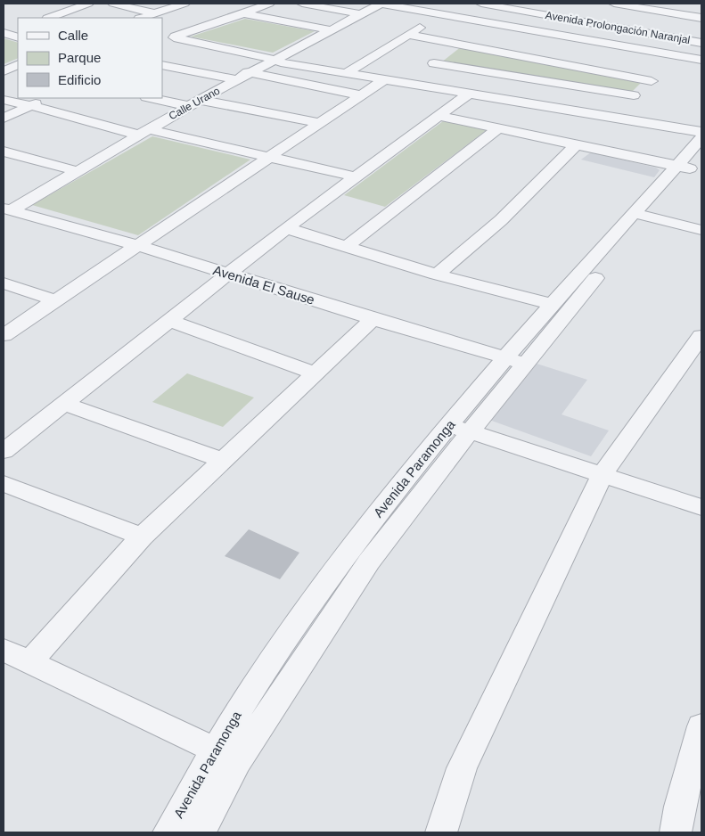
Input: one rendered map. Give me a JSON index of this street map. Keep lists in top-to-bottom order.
{
  "streets": {
    "street": [
      "Avenida Prolongación Naranjal",
      "Calle Urano",
      "Avenida El Sause",
      "Avenida Paramonga"
    ]
  },
  "crossings": [
    ["Calle Urano", "Avenida El Sause"],
    ["Avenida El Sause", "Avenida Paramonga"]
  ],
  "legend": ["Calle", "Parque", "Edificio"]
}
